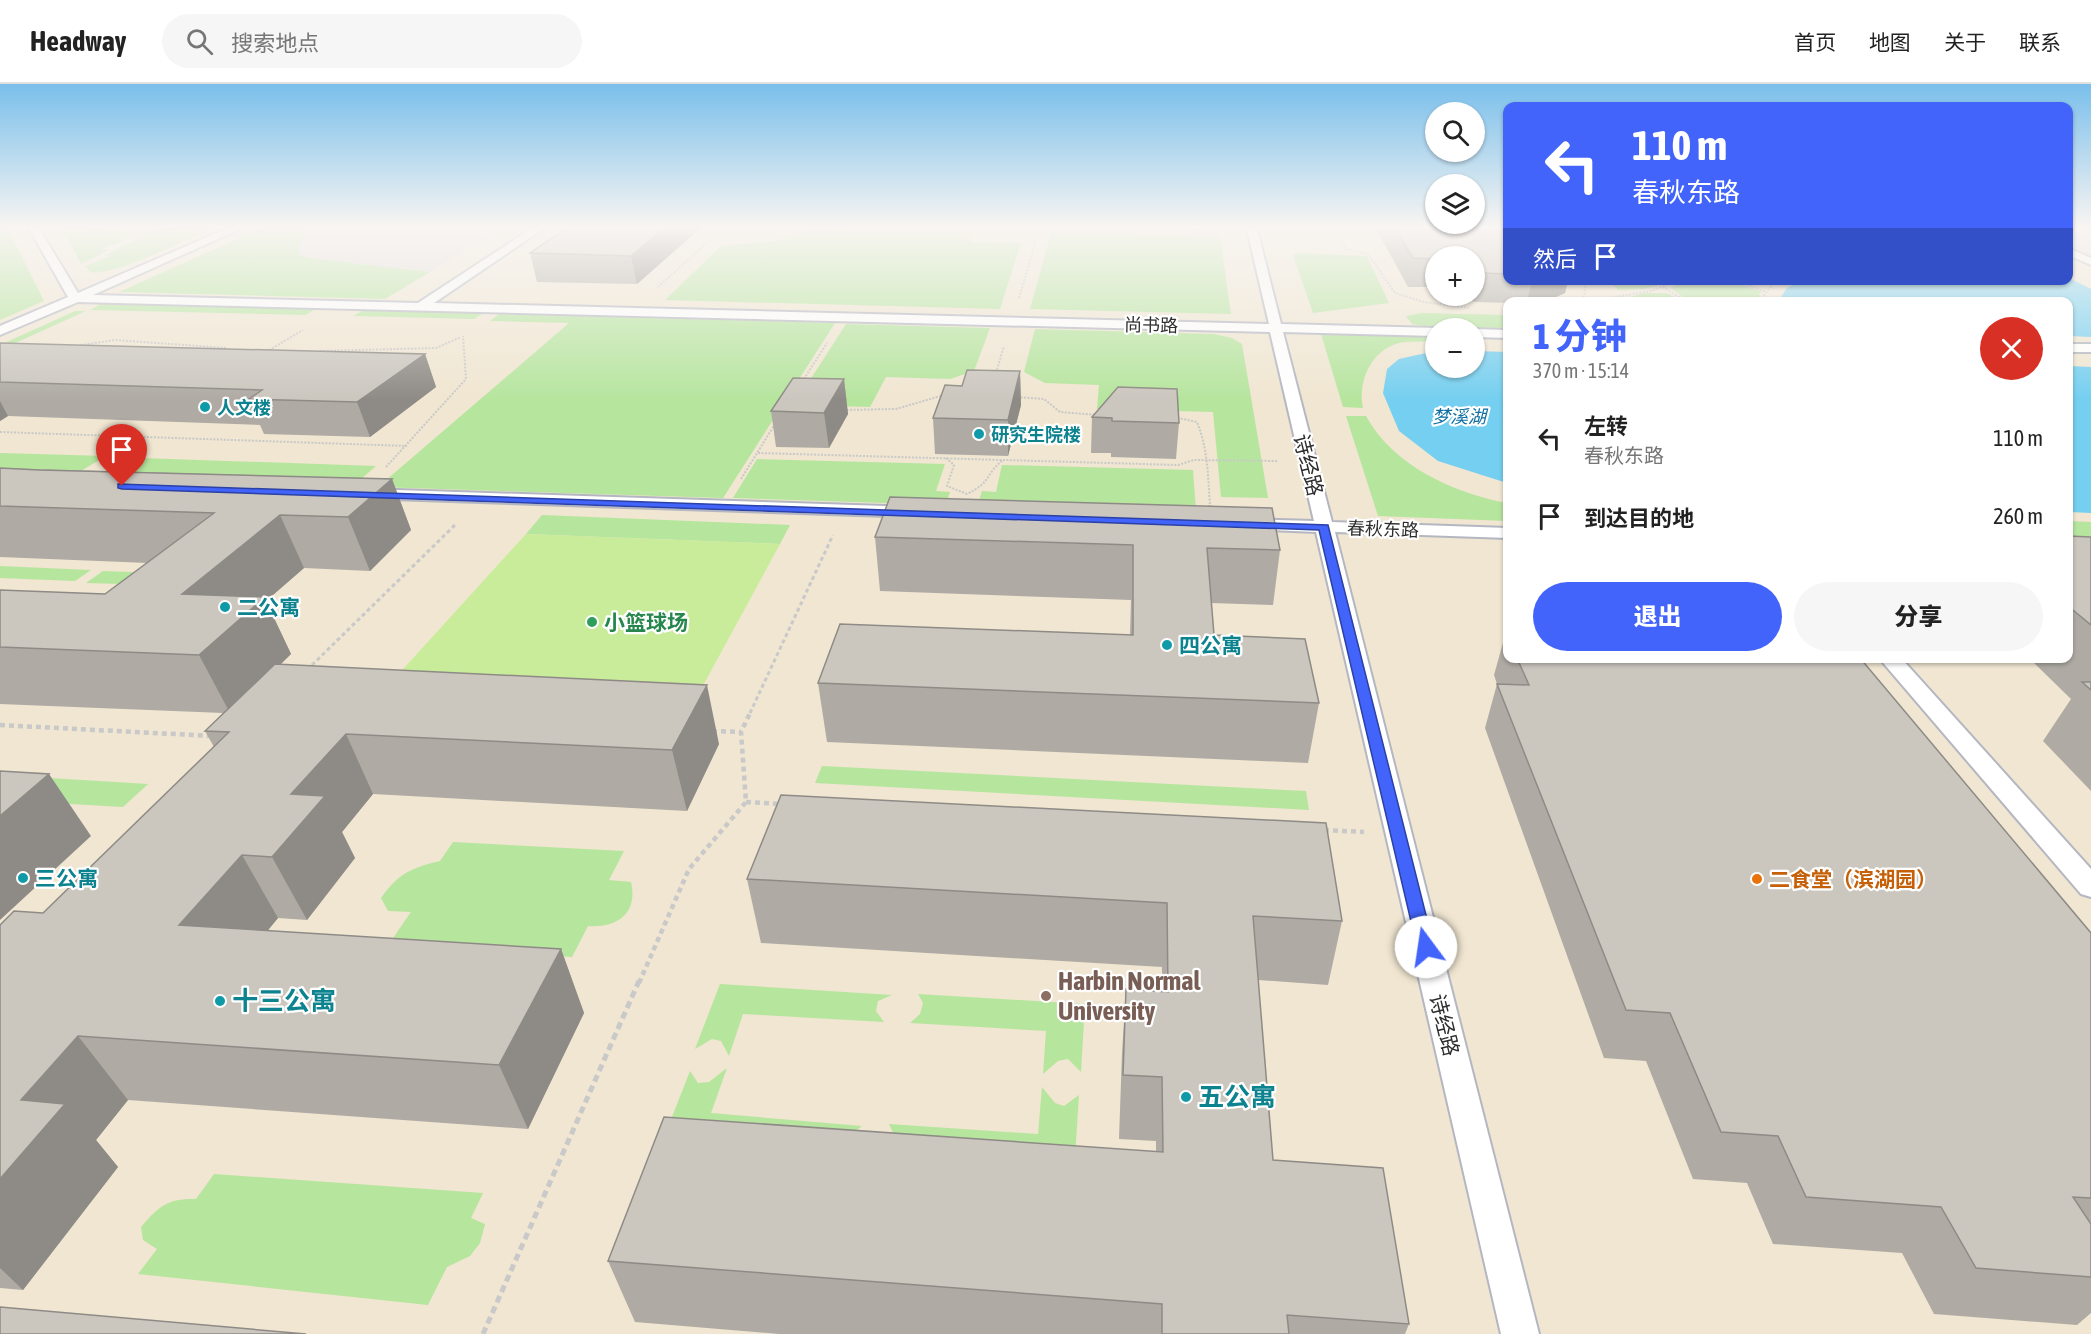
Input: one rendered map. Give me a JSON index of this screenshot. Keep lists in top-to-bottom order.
{
  "streets": {
    "lane": ["尚书路", "诗经路", "春秋东路"]
  },
  "crossings": [
    ["尚书路", "诗经路"],
    ["诗经路", "春秋东路"]
  ],
  "water": ["梦溪湖"],
  "places": [
    "人文楼",
    "研究生院楼",
    "二公寓",
    "小篮球场",
    "四公寓",
    "三公寓",
    "二食堂（滨湖园）",
    "Harbin Normal University",
    "十三公寓",
    "五公寓"
  ],
  "page": {
    "header": "Headway",
    "search": "搜索地点",
    "nav": [
      "首页",
      "地图",
      "关于",
      "联系"
    ],
    "map_buttons": ["+", "−"],
    "turn": ["110 m", "春秋东路"],
    "then": "然后",
    "heading": ["1 分钟", "370 m · 15:14"],
    "list": [
      {
        "name": "左转",
        "note": "春秋东路",
        "value": "110 m"
      },
      {
        "name": "到达目的地",
        "value": "260 m"
      }
    ],
    "buttons": ["退出", "分享"]
  }
}
